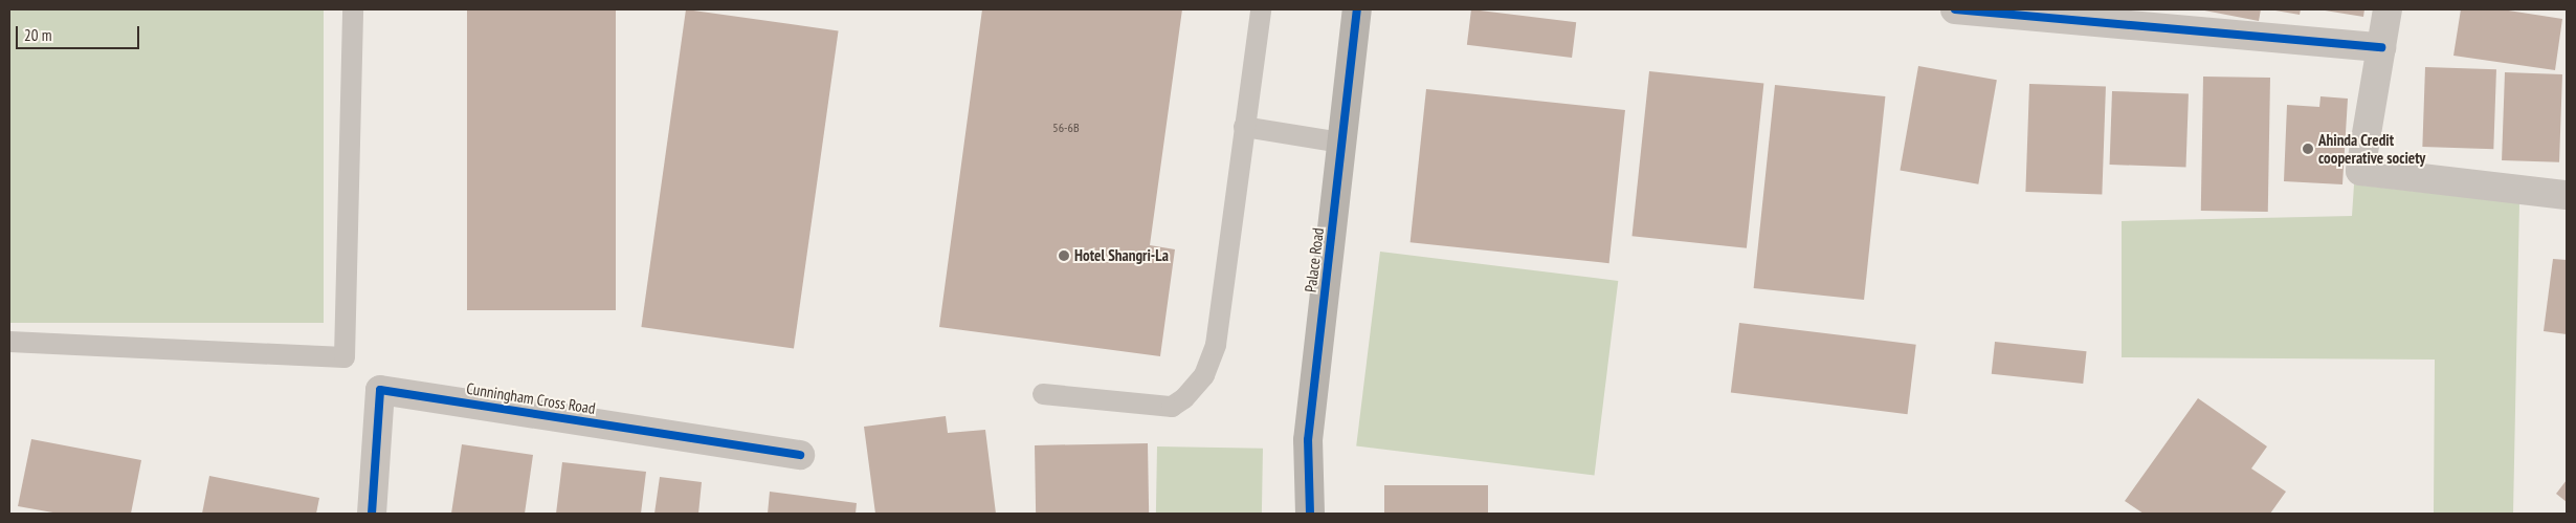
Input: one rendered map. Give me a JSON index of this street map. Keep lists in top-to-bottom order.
{
  "streets": {
    "street": ["Palace Road", "Cunningham Cross Road"]
  },
  "places": ["Ahinda Credit cooperative society", "Hotel Shangri-La"],
  "house_numbers": ["56-6B"],
  "scale_bar": "20 m"
}
